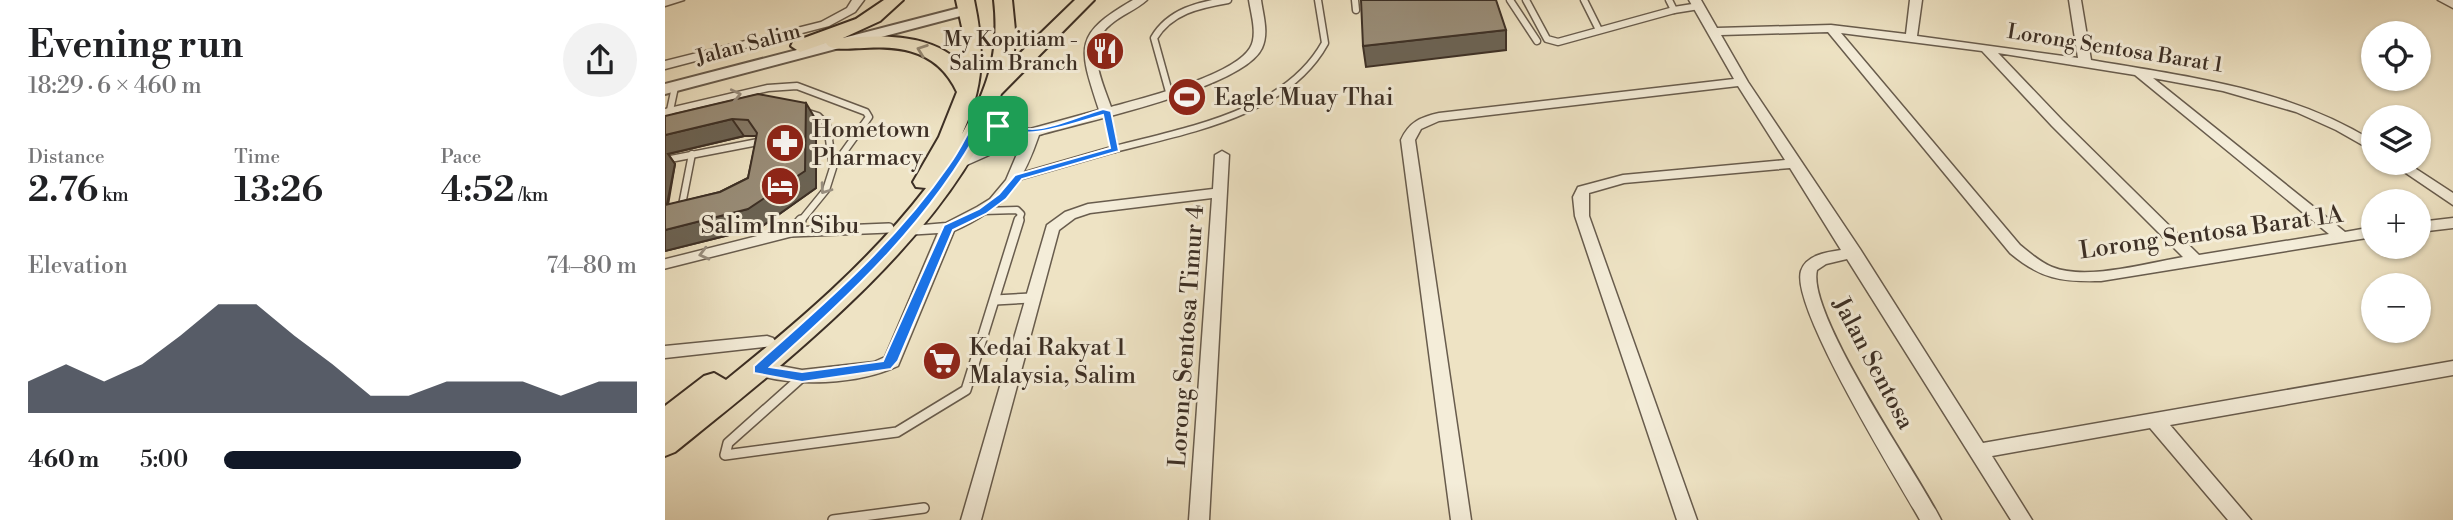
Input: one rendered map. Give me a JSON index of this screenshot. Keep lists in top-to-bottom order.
{
  "streets": {
    "street": [
      "Jalan Salim",
      "Lorong Sentosa Barat 1",
      "Lorong Sentosa Barat 1A",
      "Lorong Sentosa Timur 4",
      "Jalan Sentosa"
    ]
  },
  "crossings": [
    ["Lorong Sentosa Barat 1", "Lorong Sentosa Barat 1A"]
  ],
  "places": {
    "restaurant": ["My Kopitiam - Salim Branch"],
    "sports": ["Eagle Muay Thai"],
    "pharmacy": ["Hometown Pharmacy"],
    "hotel": ["Salim Inn Sibu"],
    "supermarket": ["Kedai Rakyat 1 Malaysia, Salim"]
  },
  "page": {
    "heading": ["Evening run", "18:29 · 6 × 460 m"],
    "map_buttons": ["+", "−"],
    "stats": [
      ["Distance", "2.76 km"],
      ["Time", "13:26"],
      ["Pace", "4:52 /km"]
    ],
    "chart": ["Elevation", "74–80 m"],
    "list": [
      {
        "name": "460 m",
        "note": "5:00"
      }
    ]
  }
}
